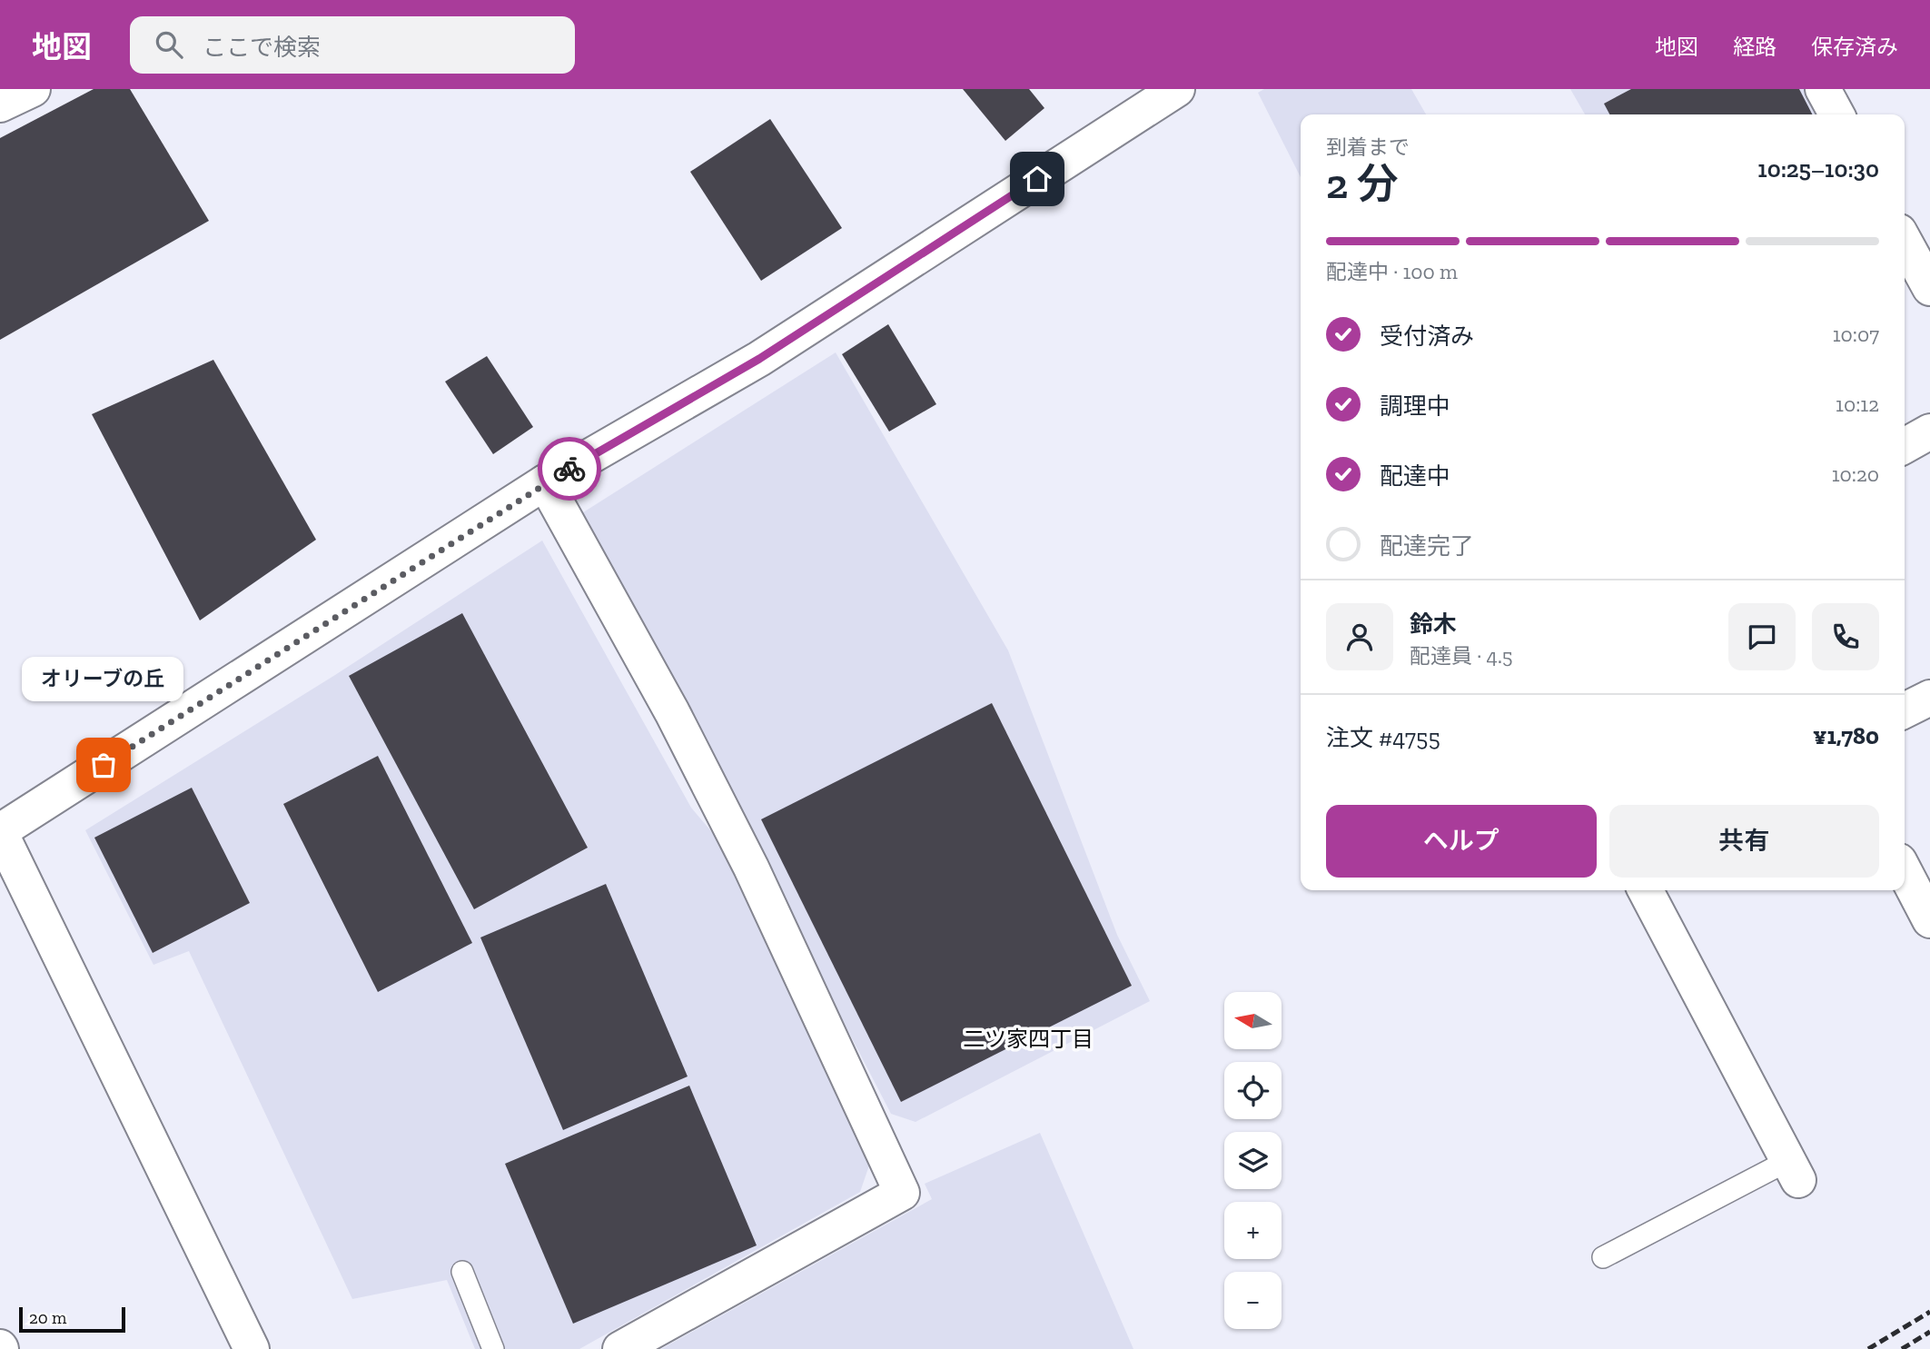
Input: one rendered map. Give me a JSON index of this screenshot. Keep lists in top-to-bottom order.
{
  "districts": ["二ツ家四丁目"],
  "places": ["オリーブの丘"],
  "scale_bar": "20 m",
  "north": "left",
  "page": {
    "header": "地図",
    "search": "ここで検索",
    "nav": ["地図", "経路", "保存済み"],
    "heading": ["2 分", "到着まで", "10:25–10:30"],
    "panel": [
      "鈴木",
      "配達員 · 4.5",
      "注文 #4755",
      "¥1,780"
    ],
    "bar": "配達中 · 100 m",
    "list": [
      ["受付済み", "10:07"],
      ["調理中", "10:12"],
      ["配達中", "10:20"],
      "配達完了"
    ],
    "bubble": "オリーブの丘",
    "buttons": ["ヘルプ", "共有"],
    "map_buttons": ["+", "−"],
    "scale": "20 m"
  }
}
